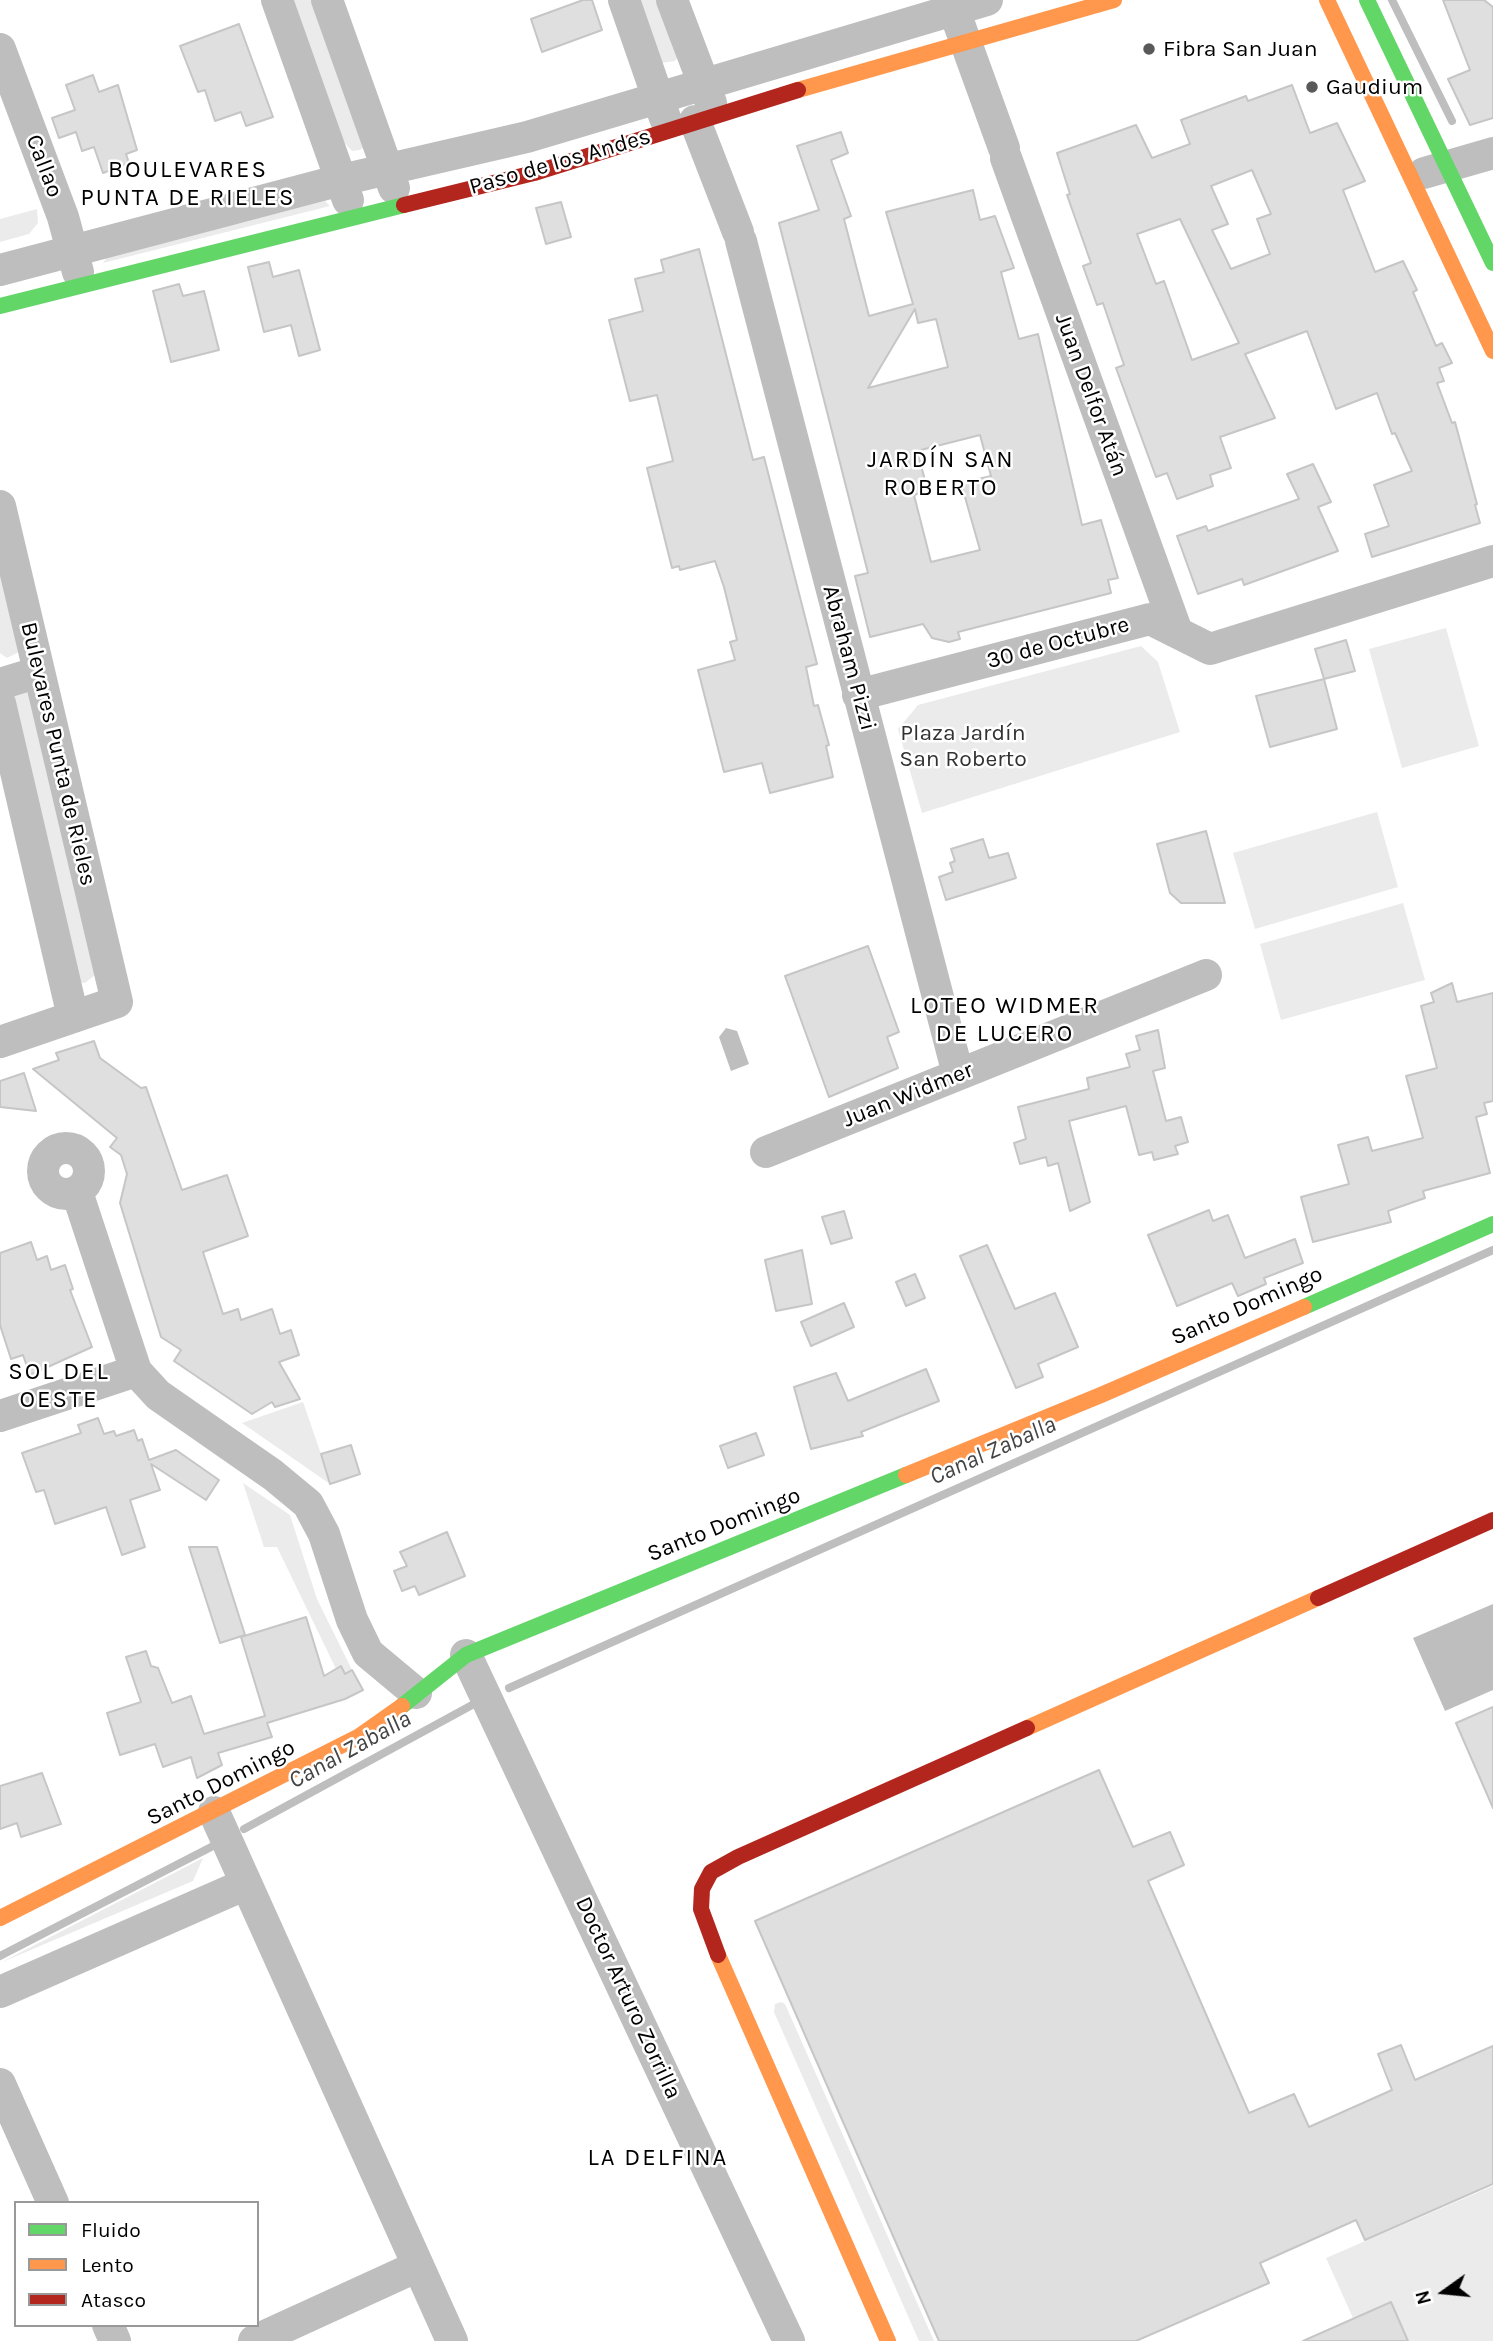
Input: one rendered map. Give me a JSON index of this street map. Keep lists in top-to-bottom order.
{
  "streets": {
    "street": [
      "Paso de los Andes",
      "Callao",
      "Juan Delfor Atán",
      "30 de Octubre",
      "Abraham Pizzi",
      "Bulevares Punta de Rieles",
      "Juan Widmer",
      "Santo Domingo",
      "Doctor Arturo Zorrilla"
    ]
  },
  "crossings": [
    ["Paso de los Andes", "Callao"],
    ["Paso de los Andes", "Juan Delfor Atán"],
    ["Paso de los Andes", "Abraham Pizzi"],
    ["Juan Delfor Atán", "30 de Octubre"],
    ["30 de Octubre", "Abraham Pizzi"],
    ["Abraham Pizzi", "Juan Widmer"],
    ["Santo Domingo", "Doctor Arturo Zorrilla"]
  ],
  "districts": [
    "BOULEVARES PUNTA DE RIELES",
    "JARDÍN SAN ROBERTO",
    "LOTEO WIDMER DE LUCERO",
    "SOL DEL OESTE",
    "LA DELFINA"
  ],
  "water": ["Canal Zaballa"],
  "parks": ["Plaza Jardín San Roberto"],
  "places": ["Fibra San Juan", "Gaudium"],
  "legend": ["Fluido", "Lento", "Atasco"],
  "north": "left"
}
